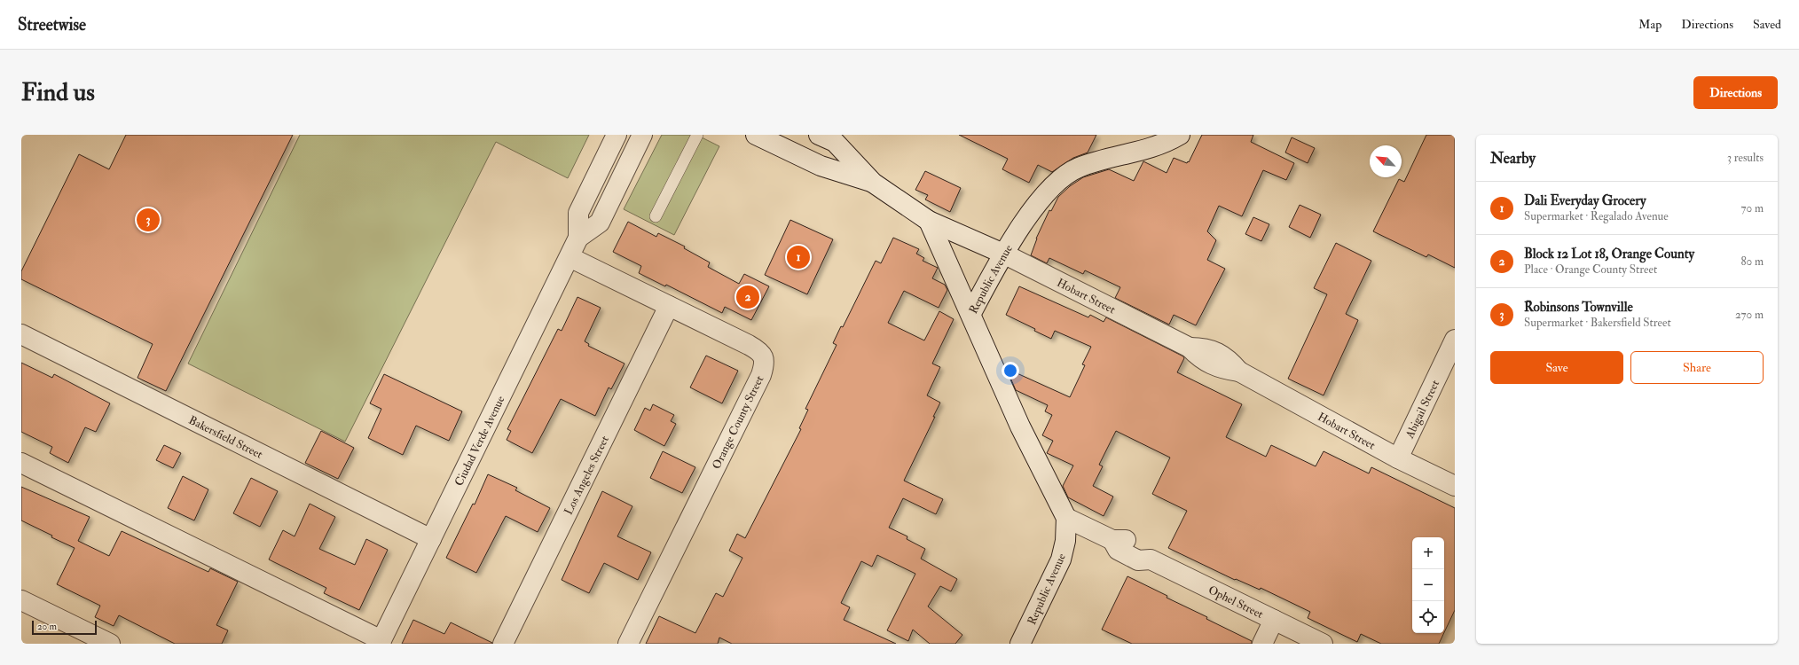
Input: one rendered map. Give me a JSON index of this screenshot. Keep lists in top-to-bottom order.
{
  "streets": {
    "street": [
      "Republic Avenue",
      "Hobart Street",
      "Abigail Street",
      "Orange County Street",
      "Bakersfield Street",
      "Ciudad Verde Avenue",
      "Los Angeles Street",
      "Ophel Street"
    ]
  },
  "crossings": [
    ["Republic Avenue", "Hobart Street"],
    ["Republic Avenue", "Ophel Street"],
    ["Hobart Street", "Abigail Street"],
    ["Orange County Street", "Ciudad Verde Avenue"],
    ["Orange County Street", "Los Angeles Street"],
    ["Bakersfield Street", "Ciudad Verde Avenue"]
  ],
  "scale_bar": "20 m",
  "north": "top left",
  "page": {
    "header": "Streetwise",
    "nav": ["Map", "Directions", "Saved"],
    "buttons": [
      "Directions",
      ["Save", "Share"]
    ],
    "title": "Find us",
    "heading": ["Nearby", "3 results"],
    "list": [
      {
        "mark": "1",
        "name": "Dali Everyday Grocery",
        "note": "Supermarket · Regalado Avenue",
        "value": "70 m"
      },
      {
        "mark": "2",
        "name": "Block 12 Lot 18, Orange County",
        "note": "Place · Orange County Street",
        "value": "80 m"
      },
      {
        "mark": "3",
        "name": "Robinsons Townville",
        "note": "Supermarket · Bakersfield Street",
        "value": "270 m"
      }
    ],
    "pins": ["3", "1", "2"],
    "map_buttons": ["+", "−"],
    "scale": "20 m"
  }
}
